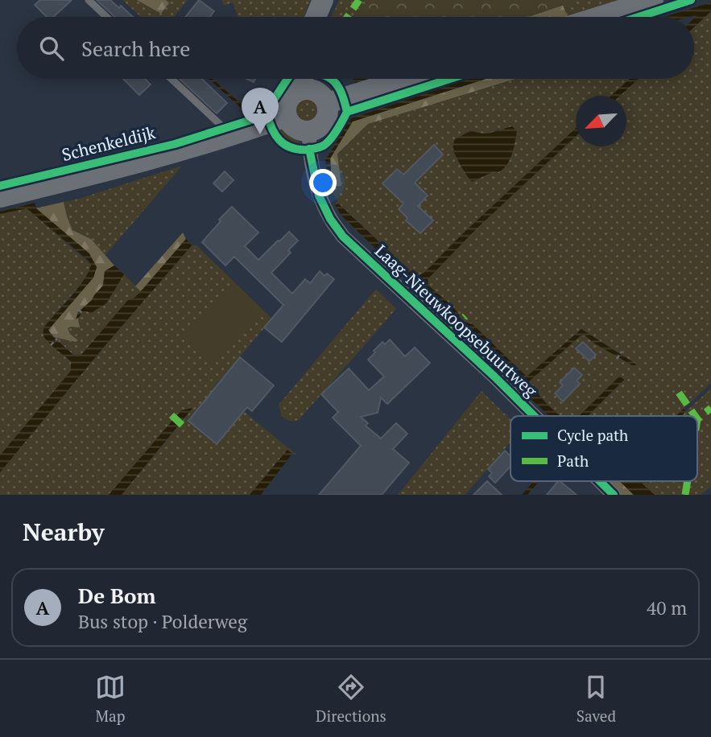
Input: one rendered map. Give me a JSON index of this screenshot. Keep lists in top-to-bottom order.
{
  "streets": {
    "street": ["Schenkeldijk", "Laag-Nieuwkoopsebuurtweg"]
  },
  "crossings": [
    ["Schenkeldijk", "Laag-Nieuwkoopsebuurtweg"]
  ],
  "legend": ["Cycle path", "Path"],
  "north": "bottom left",
  "page": {
    "search": "Search here",
    "pins": "A",
    "heading": "Nearby",
    "list": [
      {
        "mark": "A",
        "name": "De Bom",
        "note": "Bus stop · Polderweg",
        "value": "40 m"
      }
    ],
    "nav": ["Map", "Directions", "Saved"]
  }
}
